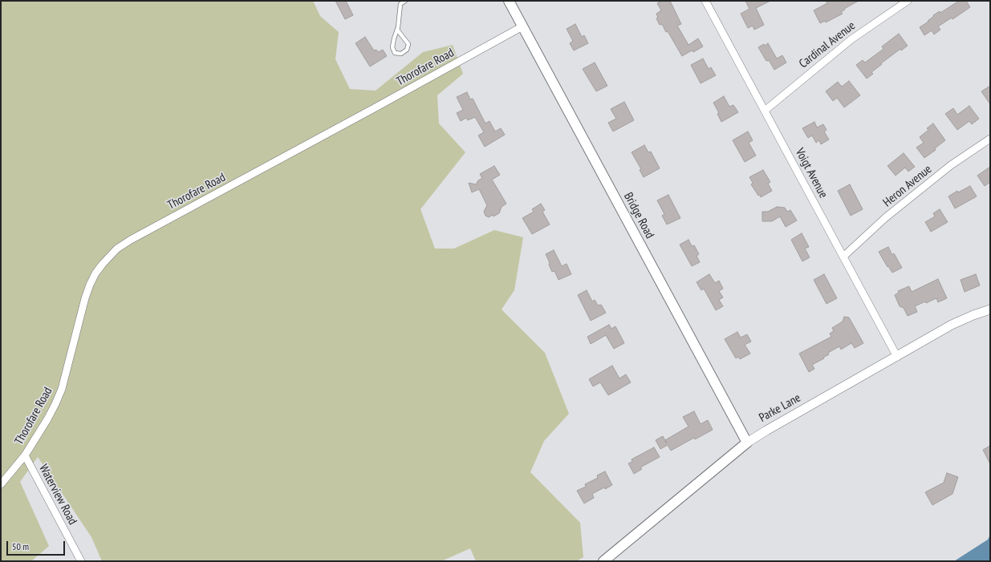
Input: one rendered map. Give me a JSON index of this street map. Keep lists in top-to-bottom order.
{
  "streets": {
    "main road": ["Bridge Road", "Parke Lane"],
    "street": [
      "Cardinal Avenue",
      "Thorofare Road",
      "Voigt Avenue",
      "Heron Avenue",
      "Waterview Road"
    ]
  },
  "crossings": [
    ["Cardinal Avenue", "Voigt Avenue"],
    ["Thorofare Road", "Bridge Road"],
    ["Thorofare Road", "Waterview Road"],
    ["Voigt Avenue", "Heron Avenue"],
    ["Voigt Avenue", "Parke Lane"],
    ["Bridge Road", "Parke Lane"]
  ],
  "scale_bar": "50 m"
}
